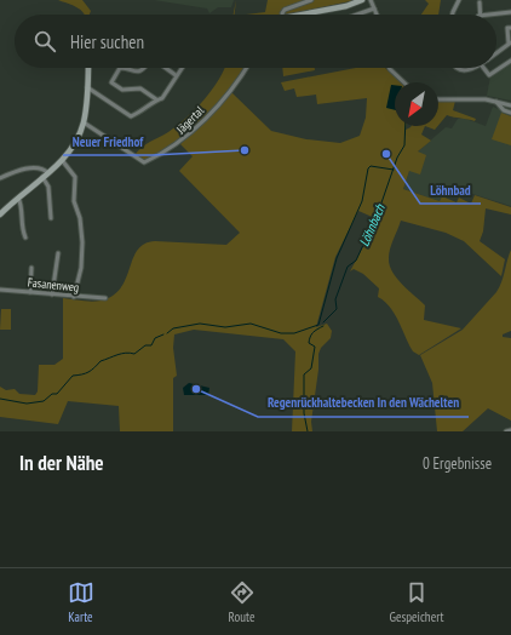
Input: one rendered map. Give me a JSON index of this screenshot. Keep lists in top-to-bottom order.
{
  "streets": {
    "street": ["Jägertal", "Fasanenweg"]
  },
  "water": ["Löhnbach"],
  "places": ["Neuer Friedhof", "Löhnbad", "Regenrückhaltebecken In den Wächelten"],
  "north": "bottom left",
  "page": {
    "search": "Hier suchen",
    "heading": ["In der Nähe", "0 Ergebnisse"],
    "nav": ["Karte", "Route", "Gespeichert"]
  }
}
